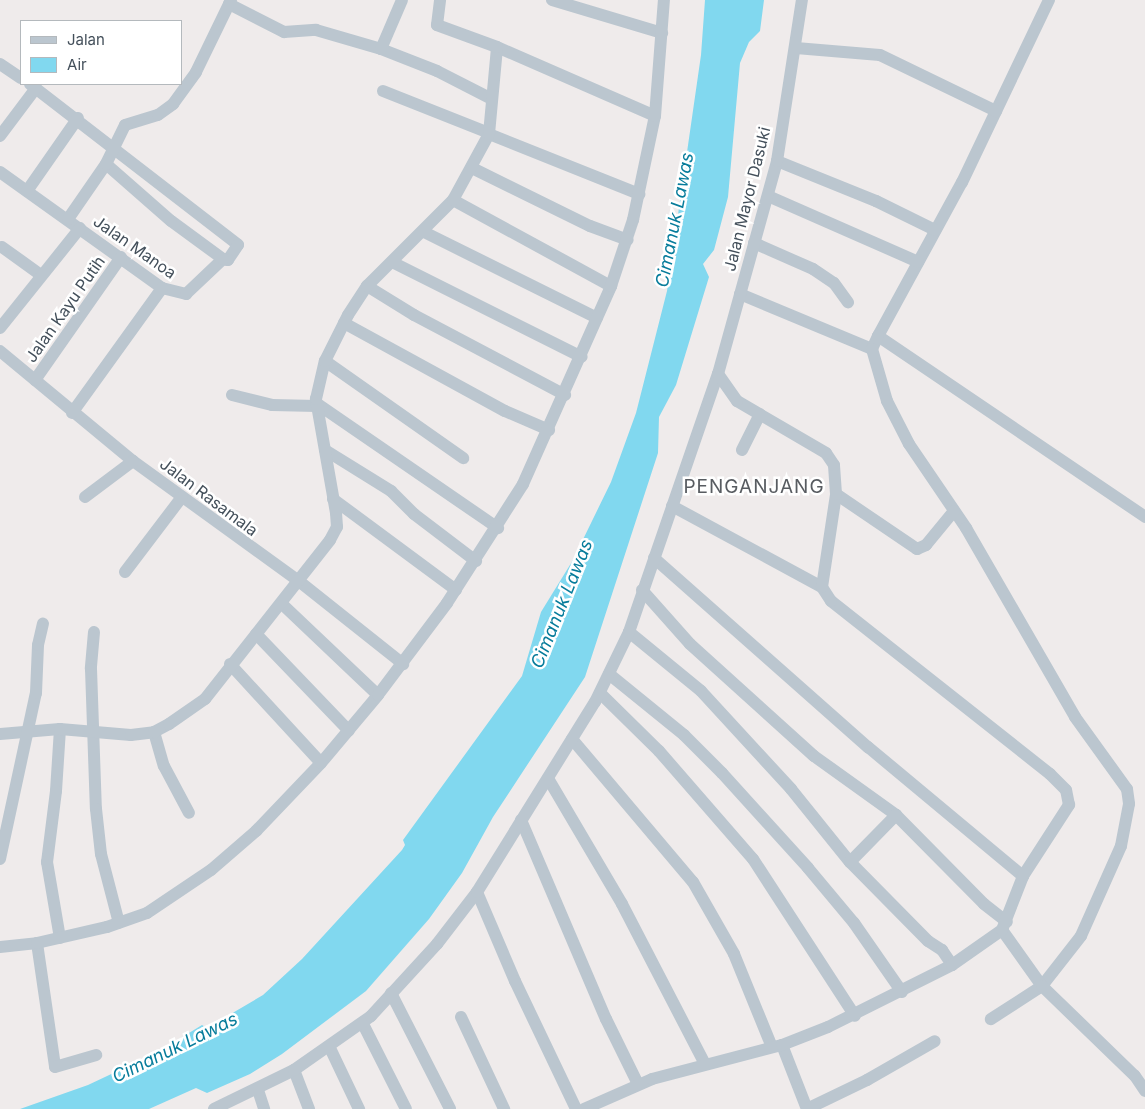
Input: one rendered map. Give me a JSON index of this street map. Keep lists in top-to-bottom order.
{
  "streets": {
    "street": [
      "Jalan Mayor Dasuki",
      "Jalan Manoa",
      "Jalan Kayu Putih",
      "Jalan Rasamala"
    ]
  },
  "crossings": [
    ["Jalan Manoa", "Jalan Kayu Putih"],
    ["Jalan Kayu Putih", "Jalan Rasamala"]
  ],
  "districts": ["PENGANJANG"],
  "water": ["Cimanuk Lawas"],
  "legend": ["Jalan", "Air"]
}
